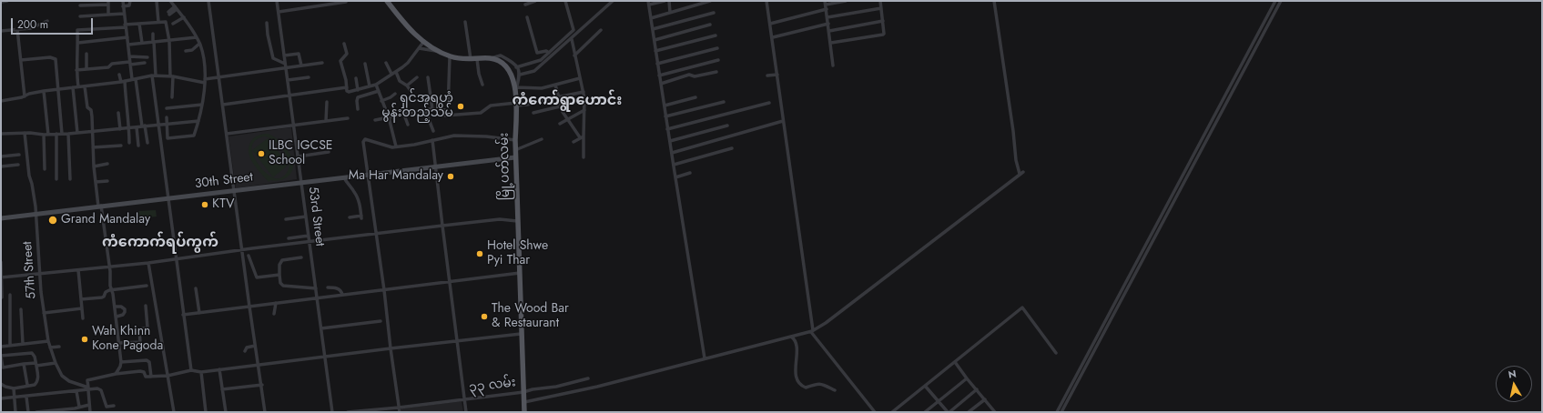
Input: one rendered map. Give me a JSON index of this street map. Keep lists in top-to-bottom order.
{
  "streets": {
    "main road": ["မြို့ပတ်လမ်း", "30th Street"],
    "street": ["53rd Street", "57th Street", "၃၃ လမ်း"]
  },
  "crossings": [
    ["မြို့ပတ်လမ်း", "30th Street"],
    ["မြို့ပတ်လမ်း", "၃၃ လမ်း"],
    ["30th Street", "53rd Street"],
    ["30th Street", "57th Street"]
  ],
  "districts": ["ကံကော်ရွာဟောင်း", "ကံကောက်ရပ်ကွက်"],
  "places": [
    "ရှင်အရဟံ မွန်းတည့်သိမ်",
    "ILBC IGCSE School",
    "Ma Har Mandalay",
    "KTV",
    "Grand Mandalay",
    "Hotel Shwe Pyi Thar",
    "The Wood Bar & Restaurant",
    "Wah Khinn Kone Pagoda"
  ],
  "scale_bar": "200 m",
  "north": "top"
}
